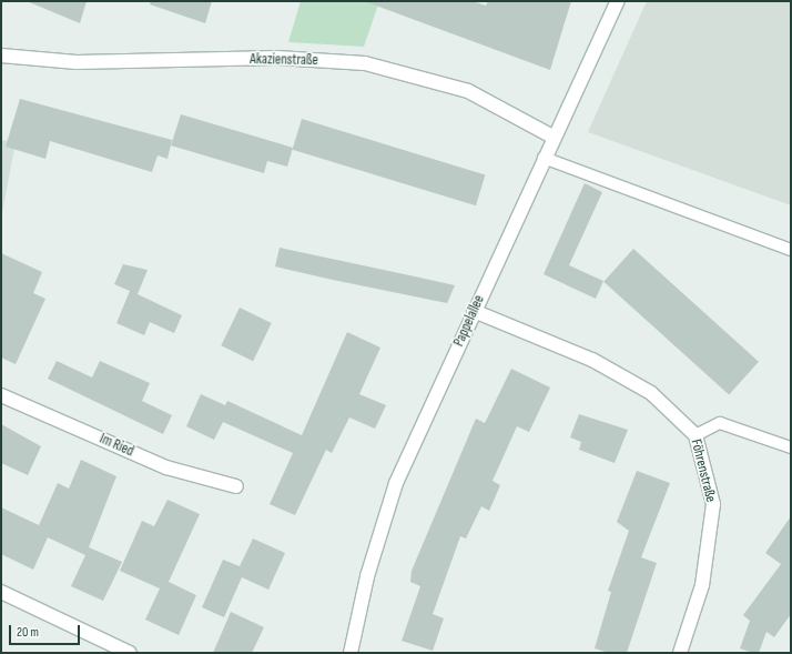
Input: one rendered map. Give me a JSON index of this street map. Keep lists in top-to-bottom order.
{
  "streets": {
    "street": [
      "Akazienstraße",
      "Pappelallee",
      "Im Ried",
      "Föhrenstraße"
    ]
  },
  "crossings": [
    ["Akazienstraße", "Pappelallee"],
    ["Pappelallee", "Föhrenstraße"]
  ],
  "scale_bar": "20 m"
}
